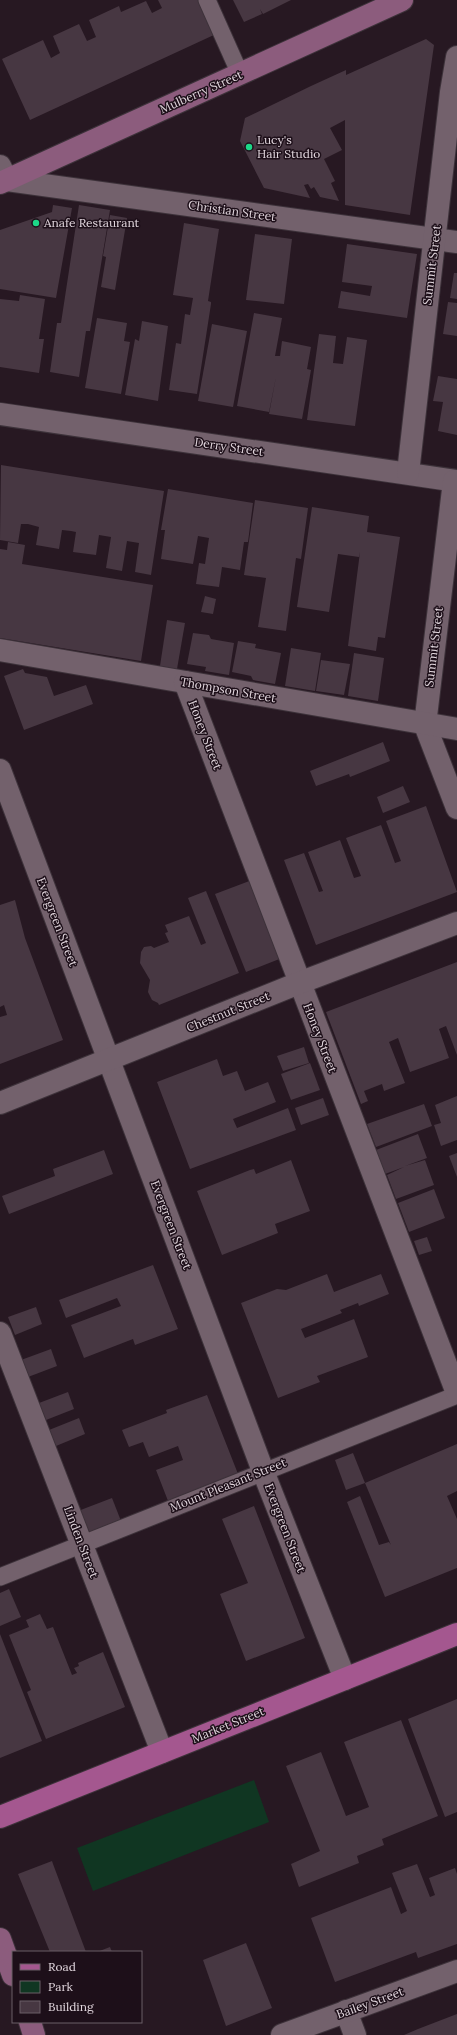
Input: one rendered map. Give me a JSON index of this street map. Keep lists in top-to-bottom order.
{
  "streets": {
    "main road": ["Mulberry Street", "Market Street"],
    "street": [
      "Christian Street",
      "Summit Street",
      "Derry Street",
      "Thompson Street",
      "Honey Street",
      "Evergreen Street",
      "Chestnut Street",
      "Linden Street",
      "Bailey Street"
    ],
    "lane": ["Mount Pleasant Street"]
  },
  "crossings": [
    ["Mulberry Street", "Christian Street"],
    ["Christian Street", "Summit Street"],
    ["Summit Street", "Derry Street"],
    ["Summit Street", "Thompson Street"],
    ["Thompson Street", "Honey Street"],
    ["Honey Street", "Chestnut Street"],
    ["Honey Street", "Mount Pleasant Street"],
    ["Evergreen Street", "Chestnut Street"],
    ["Evergreen Street", "Mount Pleasant Street"],
    ["Evergreen Street", "Market Street"],
    ["Mount Pleasant Street", "Linden Street"],
    ["Linden Street", "Market Street"]
  ],
  "places": ["Lucy's Hair Studio", "Anafe Restaurant"],
  "legend": ["Road", "Park", "Building"]
}
